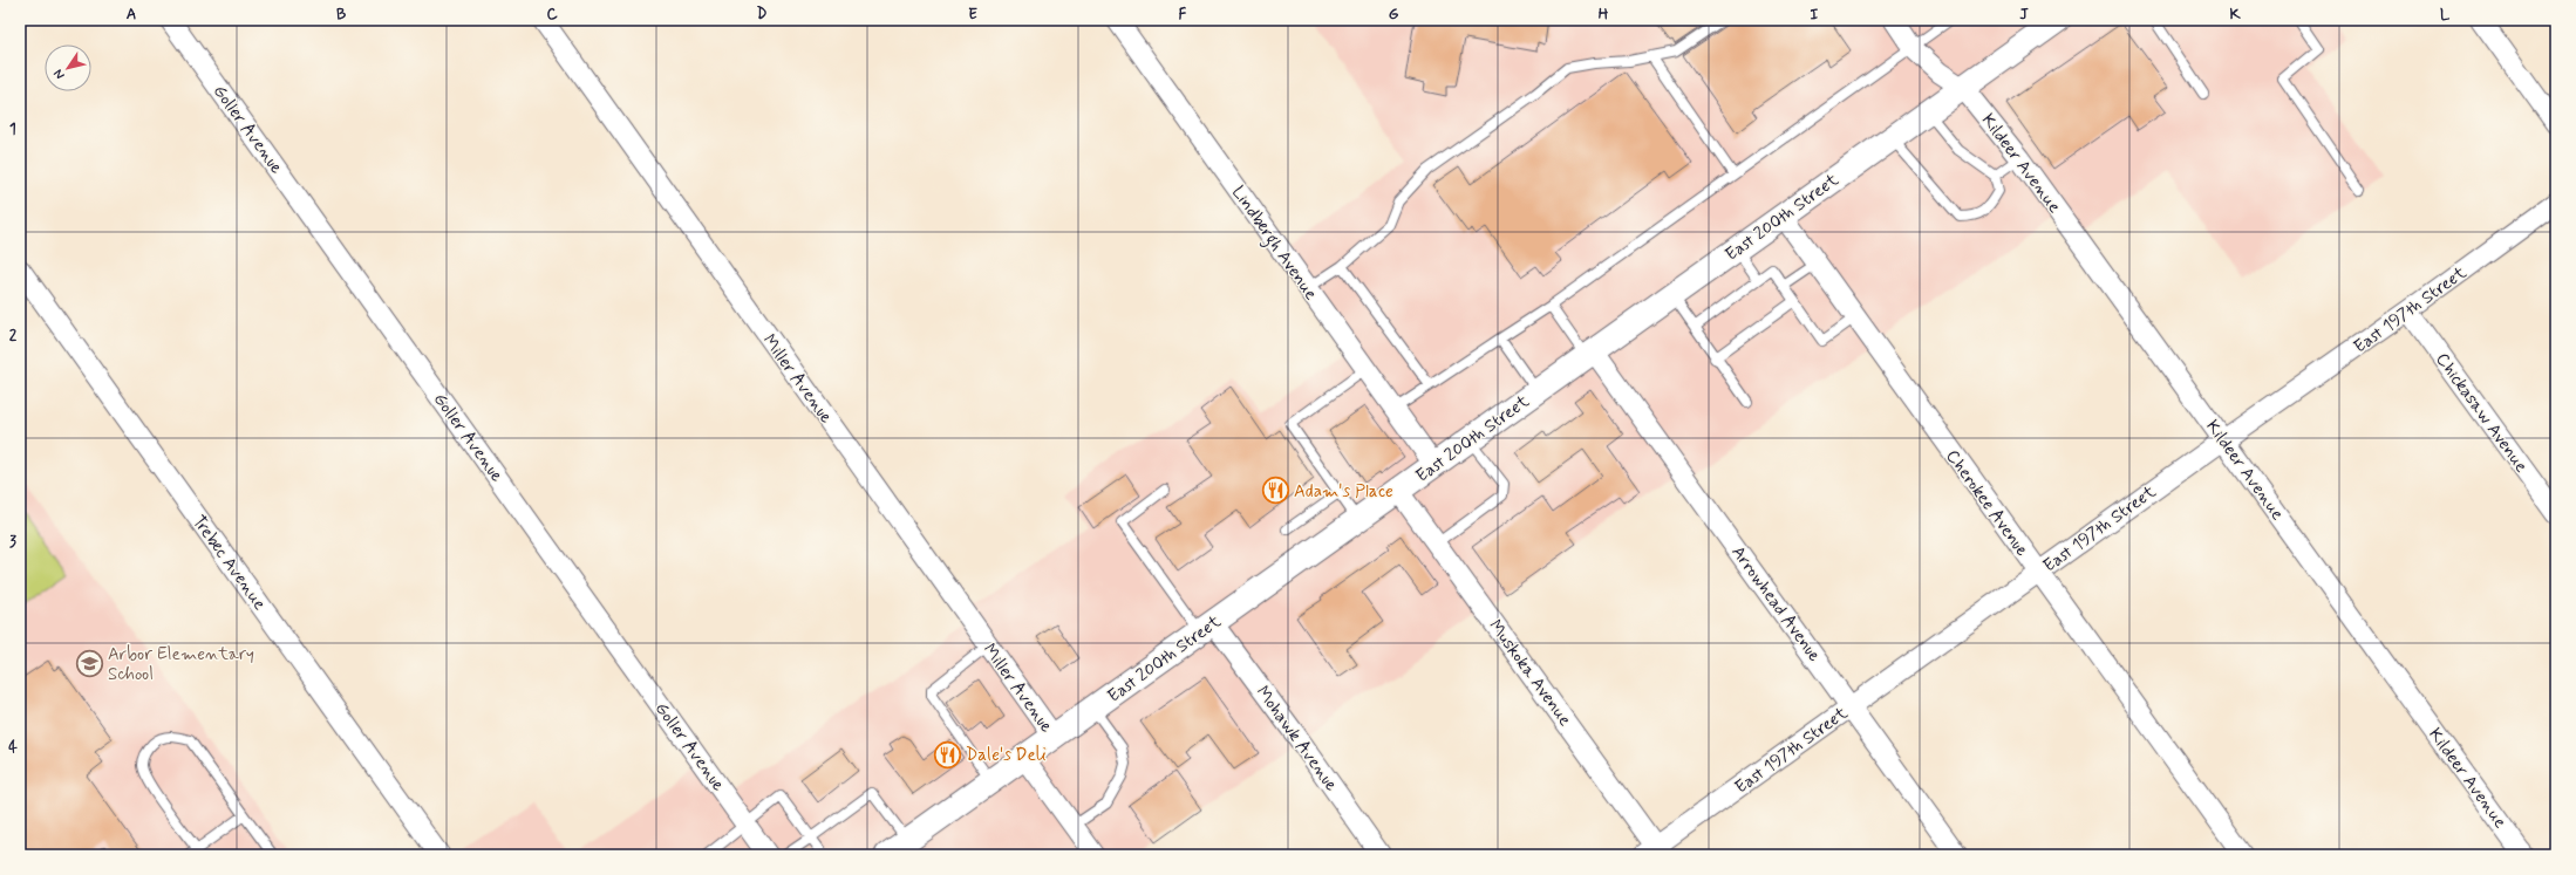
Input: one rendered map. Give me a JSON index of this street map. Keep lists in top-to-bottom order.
{
  "streets": {
    "street": [
      "Goller Avenue",
      "Kildeer Avenue",
      "East 200th Street",
      "Lindbergh Avenue",
      "East 197th Street",
      "Miller Avenue",
      "Chickasaw Avenue",
      "Cherokee Avenue",
      "Trebec Avenue",
      "Arrowhead Avenue",
      "Muskoka Avenue",
      "Mohawk Avenue"
    ]
  },
  "crossings": [
    ["Kildeer Avenue", "East 200th Street"],
    ["Kildeer Avenue", "East 197th Street"],
    ["East 200th Street", "Lindbergh Avenue"],
    ["East 200th Street", "Miller Avenue"],
    ["East 200th Street", "Cherokee Avenue"],
    ["East 200th Street", "Arrowhead Avenue"],
    ["East 200th Street", "Muskoka Avenue"],
    ["East 200th Street", "Mohawk Avenue"],
    ["East 197th Street", "Chickasaw Avenue"],
    ["East 197th Street", "Cherokee Avenue"],
    ["East 197th Street", "Arrowhead Avenue"],
    ["East 197th Street", "Muskoka Avenue"]
  ],
  "places": {
    "restaurant": ["Adam's Place", "Dale's Deli"],
    "school or university": ["Arbor Elementary School"]
  },
  "north": "bottom left",
  "grid": {
    "columns": [
      "A",
      "B",
      "C",
      "D",
      "E",
      "F",
      "G",
      "H",
      "I",
      "J",
      "K",
      "L"
    ],
    "rows": [
      "1",
      "2",
      "3",
      "4"
    ]
  }
}
